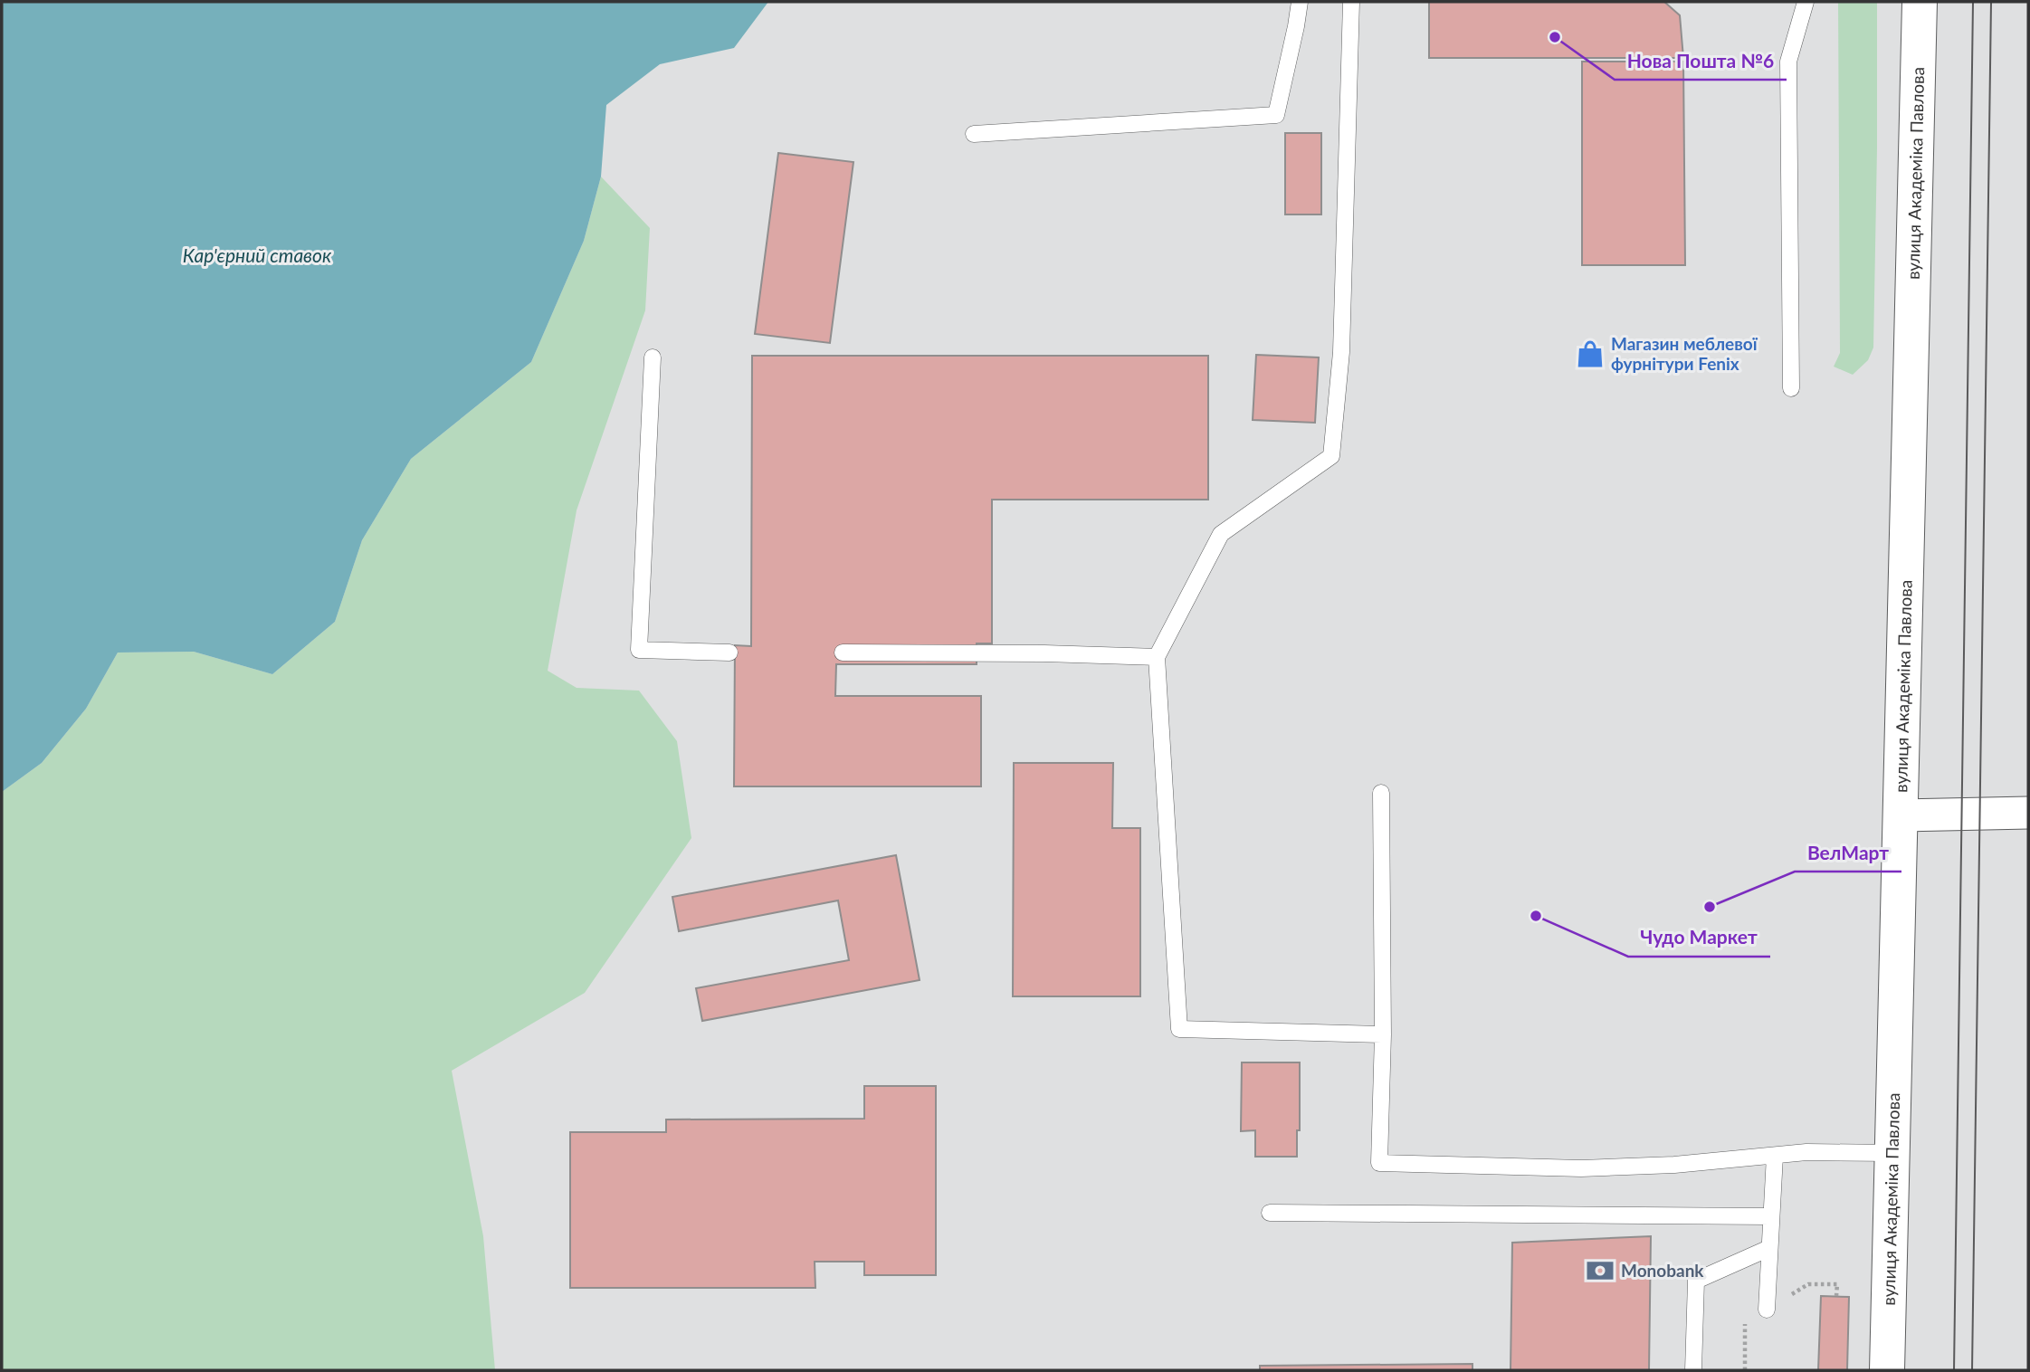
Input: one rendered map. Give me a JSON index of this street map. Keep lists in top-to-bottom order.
{
  "streets": {
    "main road": ["вулиця Академіка Павлова"]
  },
  "water": ["Кар'єрний ставок"],
  "places": {
    "other": ["Нова Пошта №6", "ВелМарт", "Чудо Маркет"],
    "shop": ["Магазин меблевої фурнітури Fenix"],
    "bank": ["Monobank"]
  }
}
